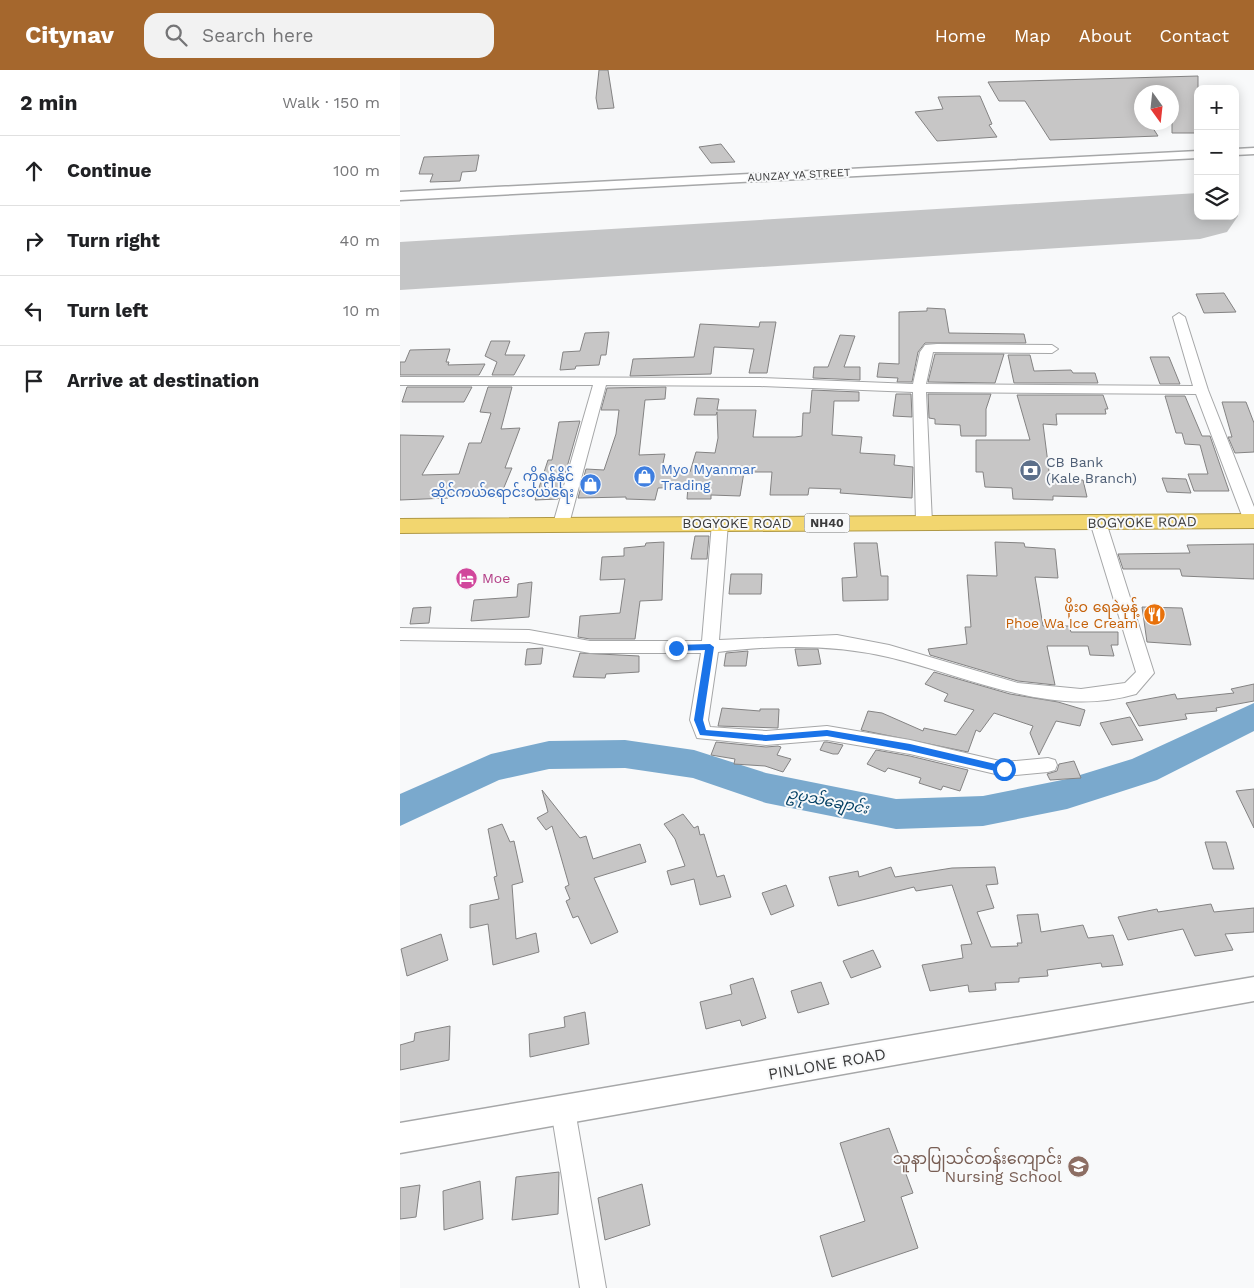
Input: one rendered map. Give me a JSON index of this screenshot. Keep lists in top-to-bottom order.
{
  "streets": {
    "highway": ["BOGYOKE ROAD", "NH40"],
    "street": ["AUNZAY YA STREET", "PINLONE ROAD"]
  },
  "water": ["ဥပုသ်ချောင်း"],
  "places": {
    "bank": ["CB Bank (Kale Branch)"],
    "shop": ["Myo Myanmar Trading", "ကိုရန်နိုင် ဆိုင်ကယ်ရောင်းဝယ်ရေး"],
    "hotel": ["Moe"],
    "restaurant": ["ဖိုးဝ ရေခဲမုန့် Phoe Wa Ice Cream"],
    "school or university": ["သူနာပြုသင်တန်းကျောင်း Nursing School"]
  },
  "north": "bottom",
  "page": {
    "header": "Citynav",
    "search": "Search here",
    "nav": [
      "Home",
      "Map",
      "About",
      "Contact"
    ],
    "heading": ["2 min", "Walk · 150 m"],
    "map_buttons": ["+", "−"],
    "list": [
      ["Continue", "100 m"],
      ["Turn right", "40 m"],
      ["Turn left", "10 m"],
      "Arrive at destination"
    ]
  }
}
